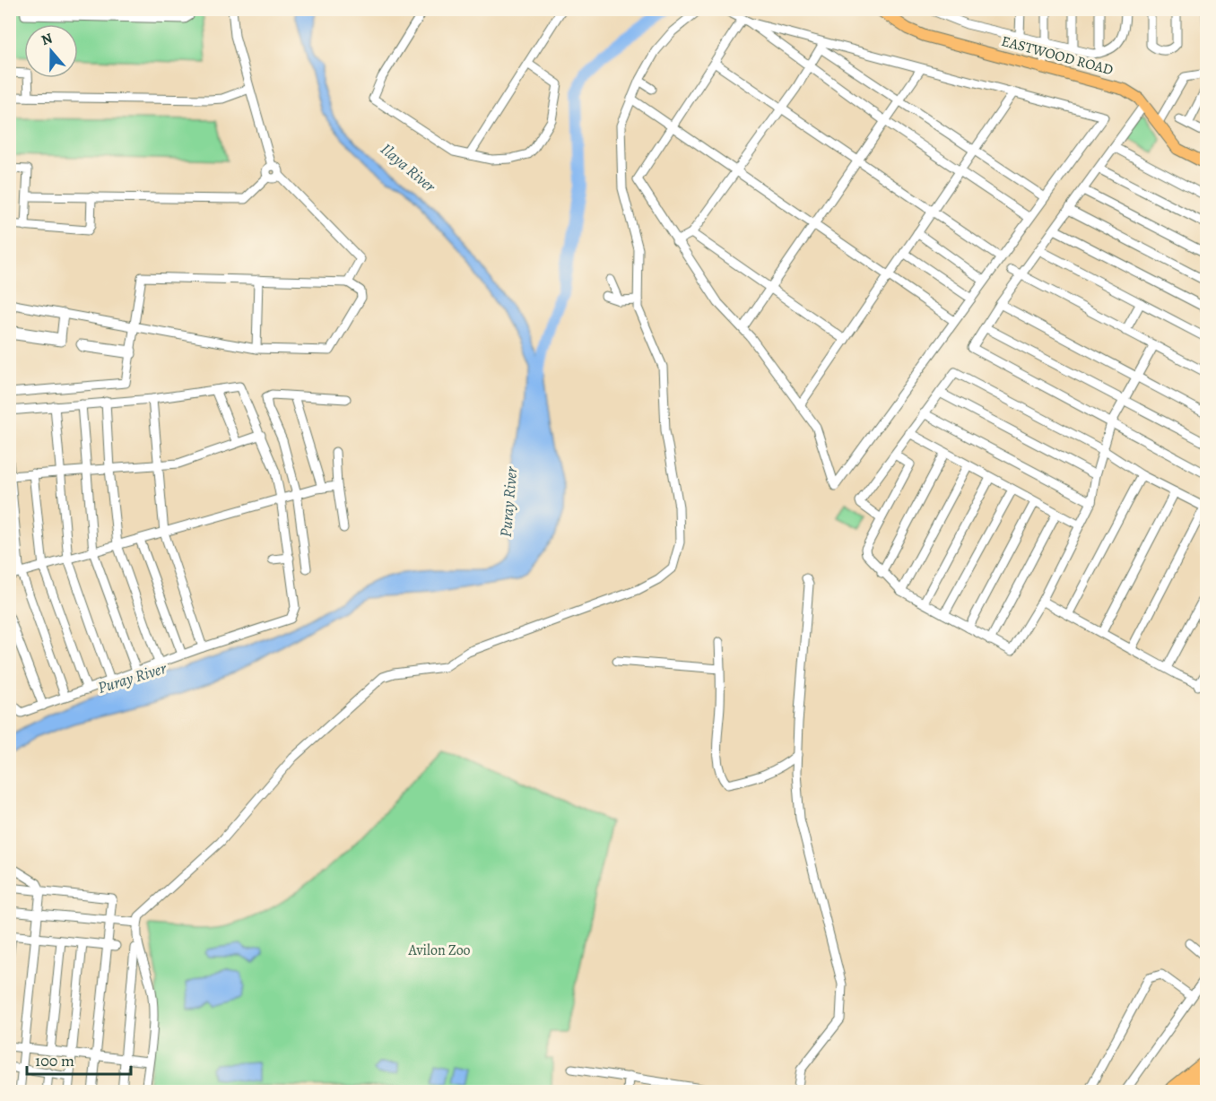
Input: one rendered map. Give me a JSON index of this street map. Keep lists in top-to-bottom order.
{
  "streets": {
    "main road": ["EASTWOOD ROAD"]
  },
  "water": ["Ilaya River", "Puray River"],
  "parks": ["Avilon Zoo"],
  "scale_bar": "100 m",
  "north": "top"
}
